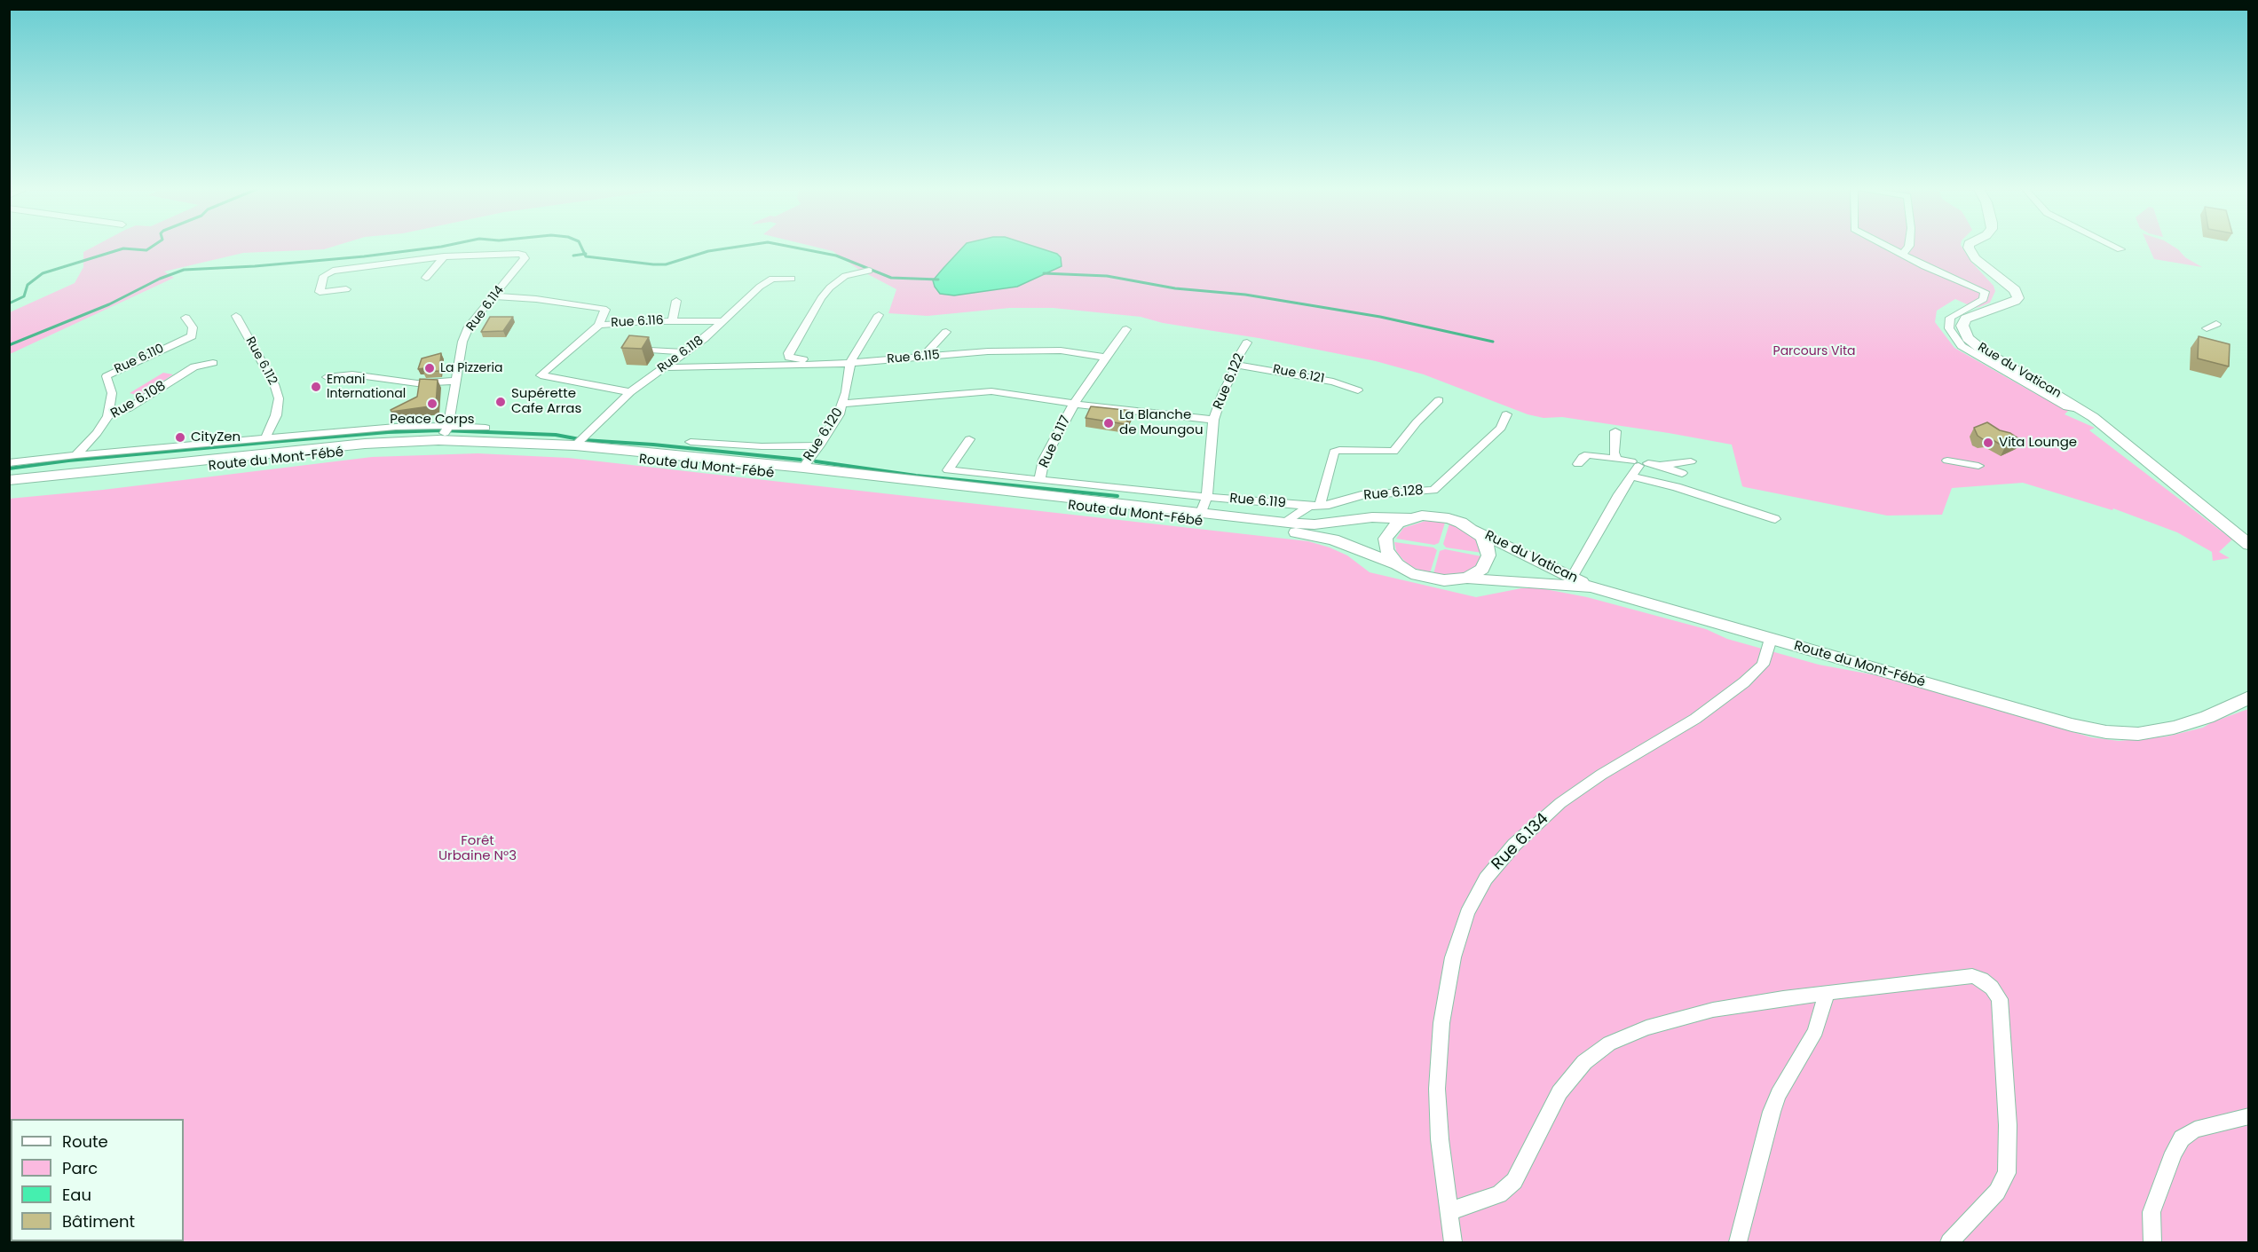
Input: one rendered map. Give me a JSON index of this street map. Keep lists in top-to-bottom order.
{
  "streets": {
    "street": [
      "Rue 6.114",
      "Rue 6.116",
      "Rue 6.118",
      "Rue 6.115",
      "Rue 6.110",
      "Rue 6.112",
      "Rue du Vatican",
      "Rue 6.121",
      "Rue 6.122",
      "Rue 6.108",
      "Rue 6.120",
      "Rue 6.117",
      "Route du Mont-Fébé",
      "Rue 6.128",
      "Rue 6.119",
      "Rue 6.134"
    ]
  },
  "crossings": [
    ["Rue 6.114", "Route du Mont-Fébé"],
    ["Rue 6.116", "Rue 6.118"],
    ["Rue 6.118", "Rue 6.115"],
    ["Rue 6.118", "Route du Mont-Fébé"],
    ["Rue 6.115", "Rue 6.120"],
    ["Rue 6.110", "Rue 6.108"],
    ["Rue du Vatican", "Route du Mont-Fébé"],
    ["Rue 6.121", "Rue 6.122"],
    ["Rue 6.122", "Rue 6.117"],
    ["Rue 6.122", "Route du Mont-Fébé"],
    ["Rue 6.122", "Rue 6.119"],
    ["Rue 6.120", "Rue 6.117"],
    ["Rue 6.120", "Route du Mont-Fébé"],
    ["Rue 6.117", "Rue 6.119"],
    ["Route du Mont-Fébé", "Rue 6.128"],
    ["Route du Mont-Fébé", "Rue 6.134"],
    ["Rue 6.128", "Rue 6.119"]
  ],
  "parks": ["Parcours Vita", "Forêt Urbaine N°3"],
  "places": [
    "La Pizzeria",
    "Emani International",
    "Supérette Cafe Arras",
    "Peace Corps",
    "La Blanche de Moungou",
    "CityZen",
    "Vita Lounge"
  ],
  "legend": [
    "Route",
    "Parc",
    "Eau",
    "Bâtiment"
  ]
}
